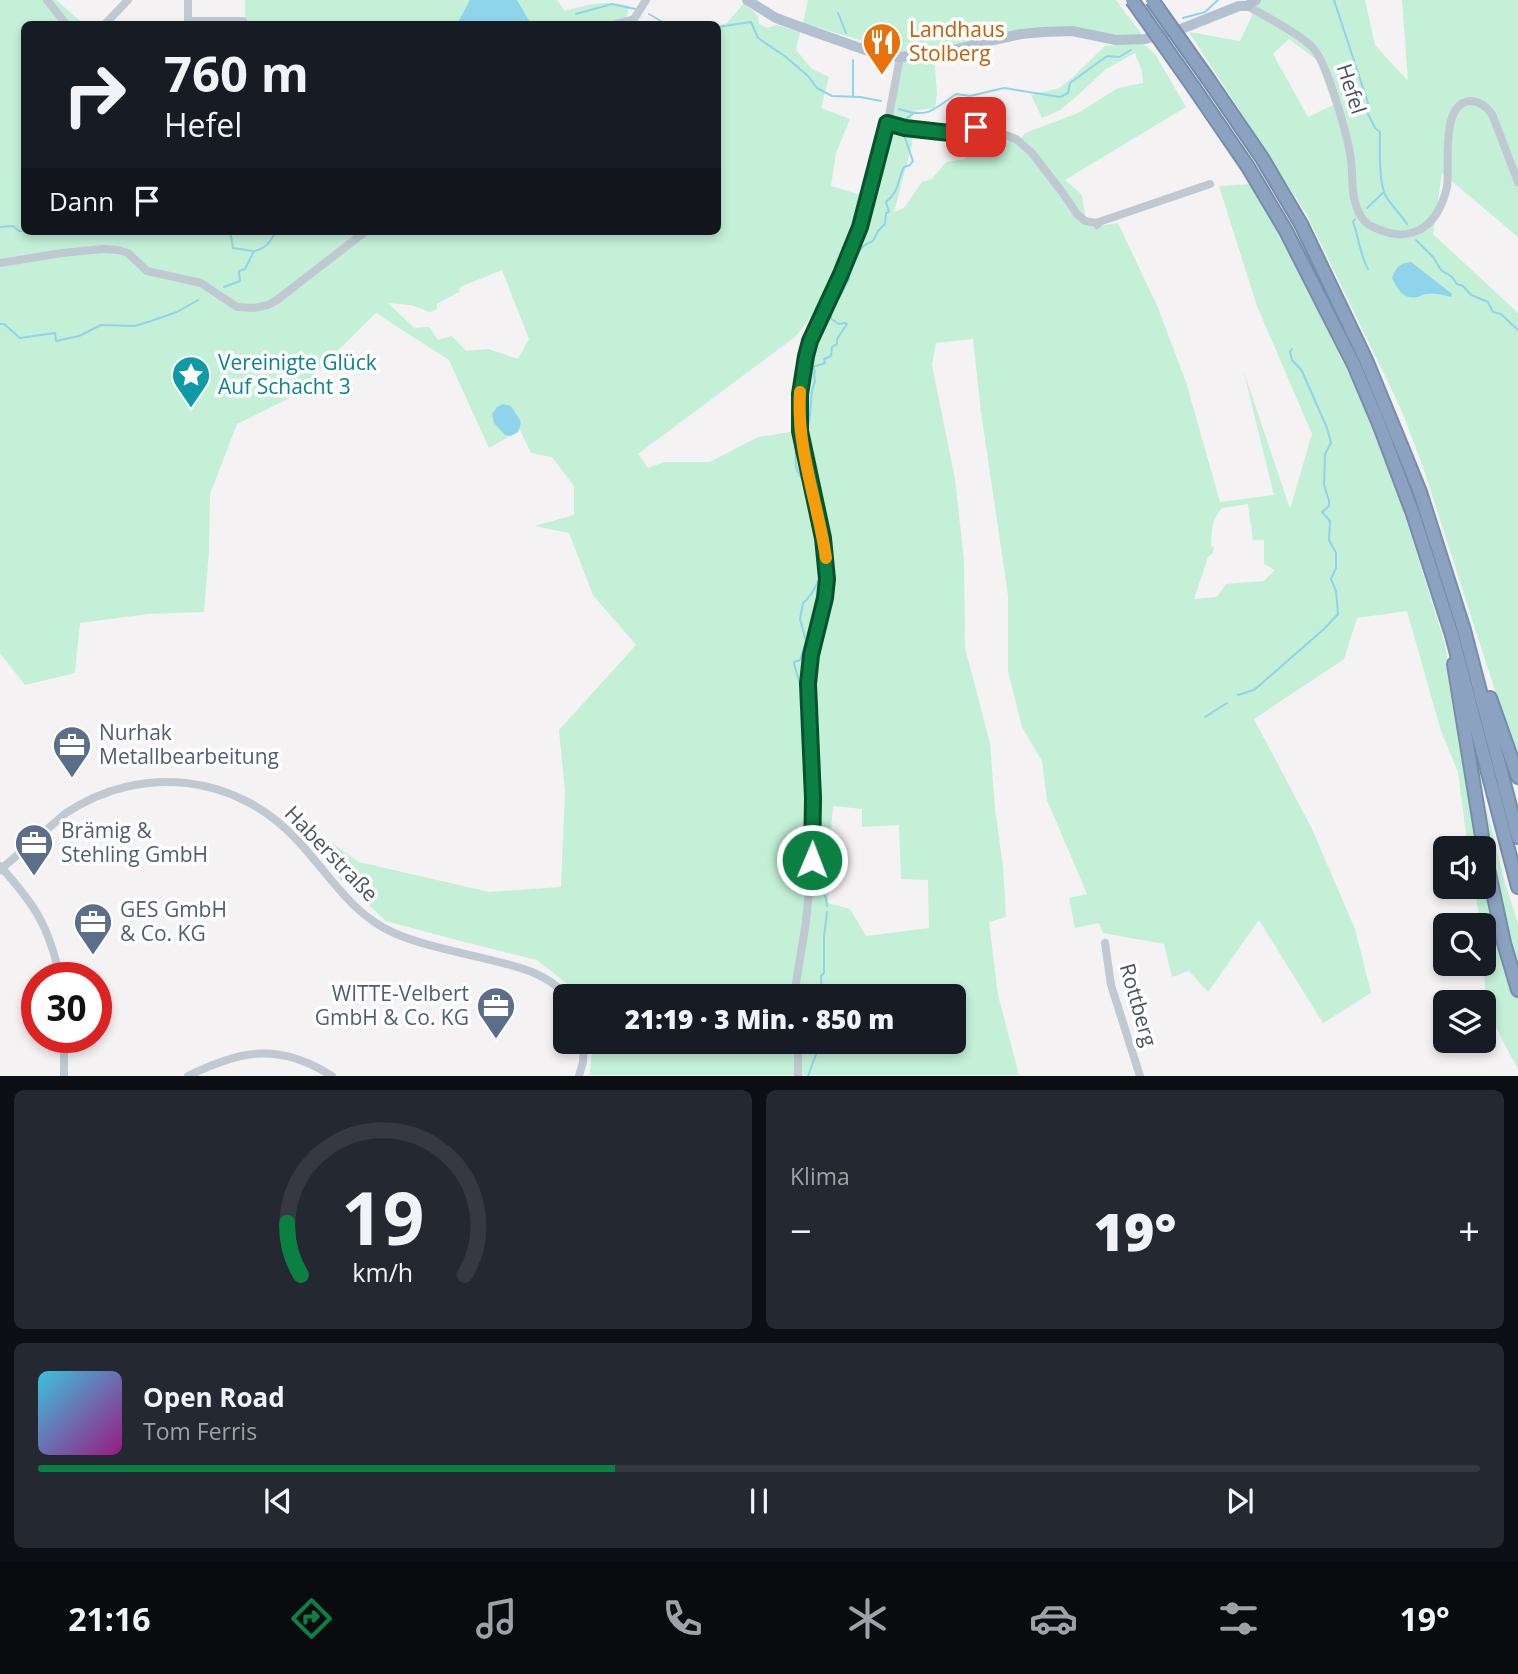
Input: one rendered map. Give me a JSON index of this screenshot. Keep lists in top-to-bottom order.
{
  "streets": {
    "main road": ["Hefel"],
    "street": ["Haberstraße", "Rottberg"]
  },
  "places": {
    "restaurant": ["Landhaus Stolberg"],
    "place": ["Vereinigte Glück Auf Schacht 3"],
    "office": [
      "Nurhak Metallbearbeitung",
      "Brämig & Stehling GmbH",
      "GES GmbH & Co. KG",
      "WITTE-Velbert GmbH & Co. KG"
    ]
  },
  "page": {
    "turn": ["760 m", "Hefel"],
    "then": "Dann",
    "limit": "30",
    "trip": "21:19 · 3 Min. · 850 m",
    "tile": "Klima",
    "heat": ["−", "19°", "+"],
    "song": ["Open Road", "Tom Ferris"],
    "tabs": ["21:16", "19°"],
    "gauge": ["19", "km/h"]
  }
}
